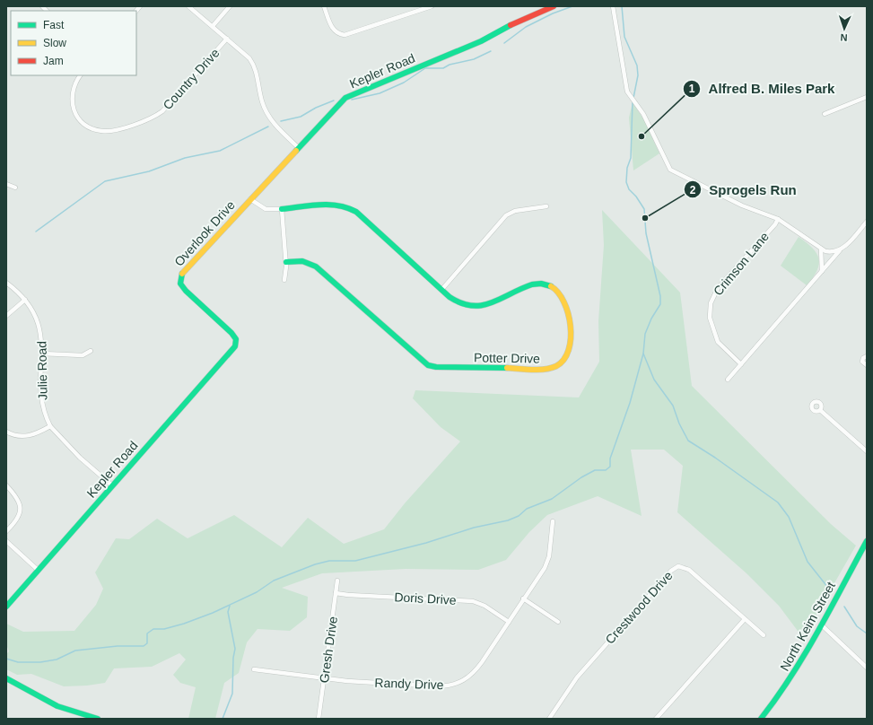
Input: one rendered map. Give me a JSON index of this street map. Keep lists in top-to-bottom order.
{
  "streets": {
    "street": [
      "Kepler Road",
      "Country Drive",
      "Overlook Drive",
      "Crimson Lane",
      "Potter Drive",
      "Julie Road",
      "Doris Drive",
      "Crestwood Drive",
      "North Keim Street",
      "Gresh Drive",
      "Randy Drive"
    ]
  },
  "crossings": [
    ["Kepler Road", "Overlook Drive"],
    ["Doris Drive", "Gresh Drive"],
    ["Doris Drive", "Randy Drive"],
    ["Gresh Drive", "Randy Drive"]
  ],
  "places": ["Alfred B. Miles Park", "Sprogels Run"],
  "legend": ["Fast", "Slow", "Jam"],
  "north": "bottom"
}
